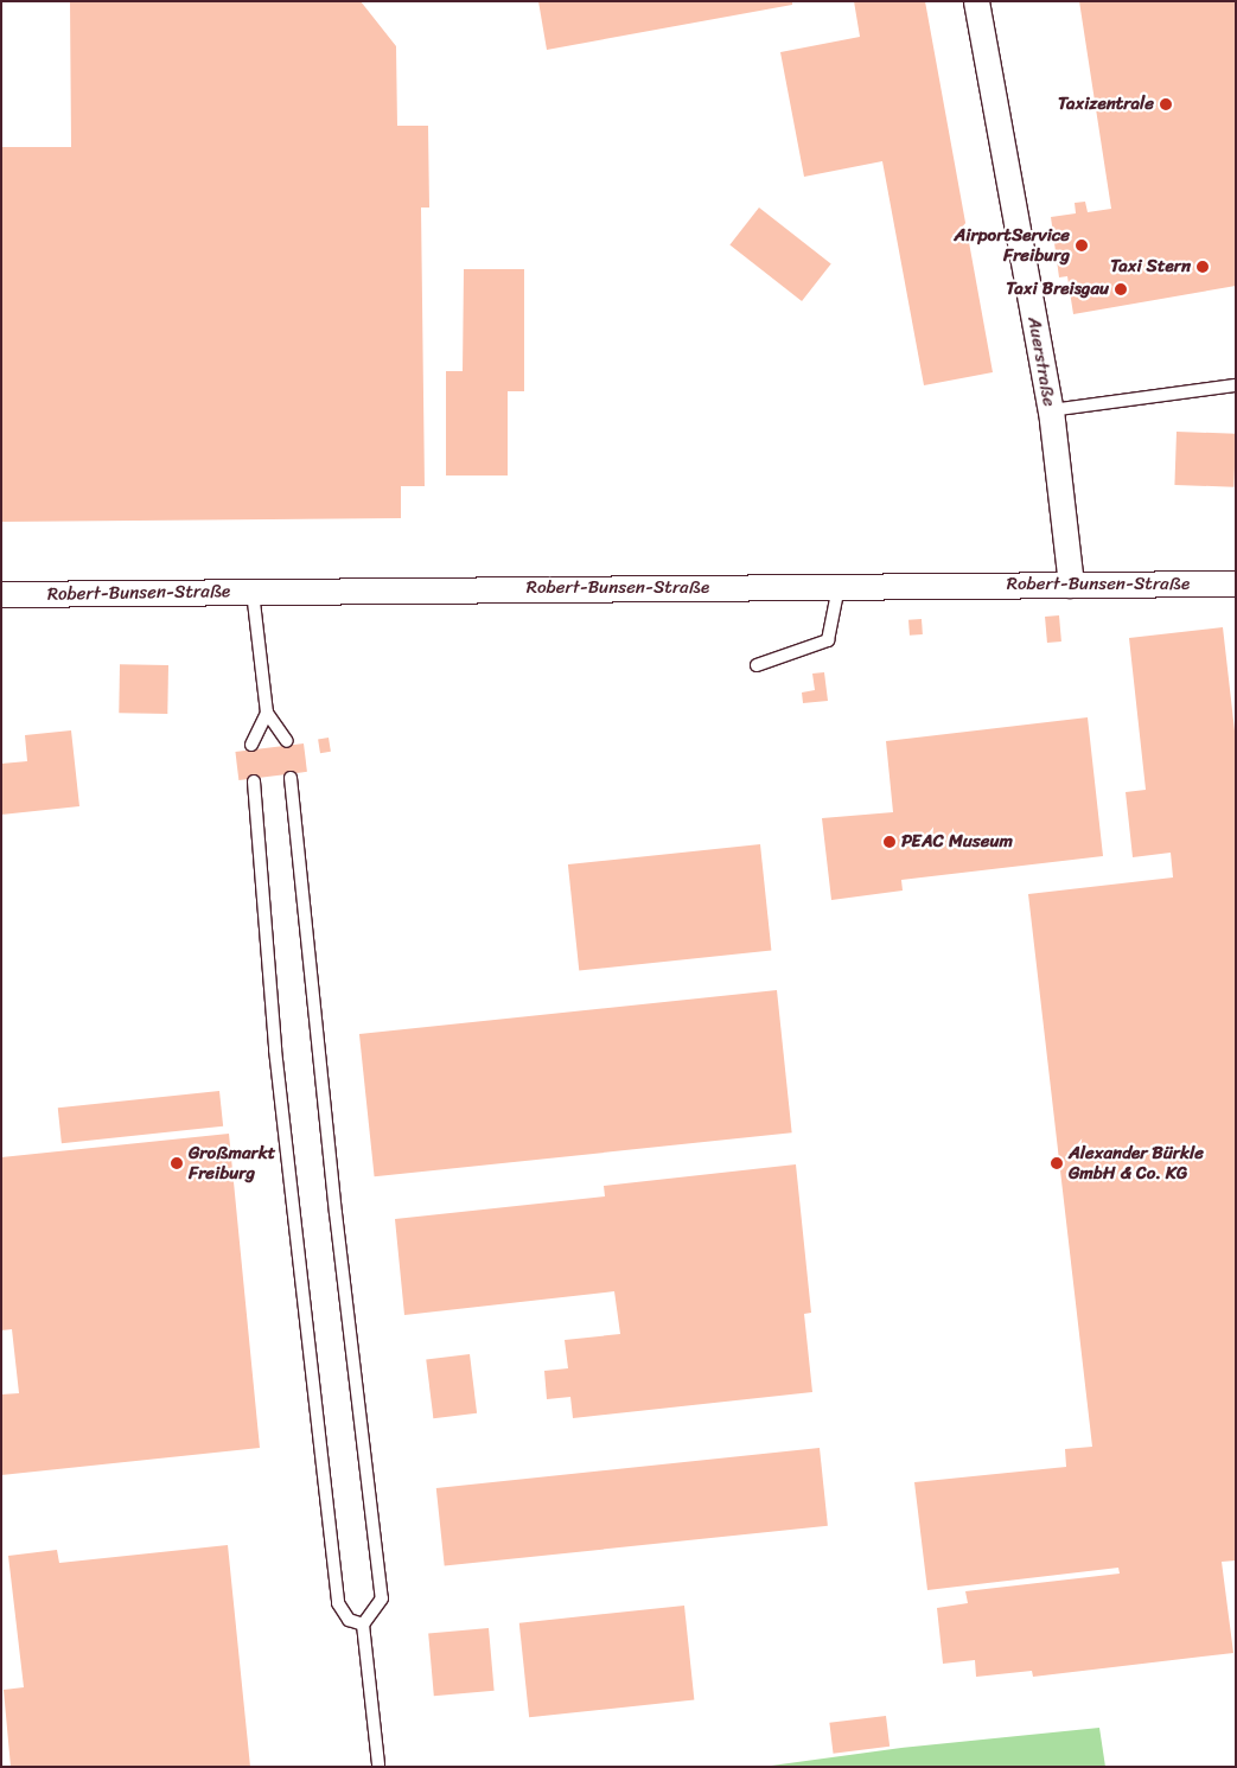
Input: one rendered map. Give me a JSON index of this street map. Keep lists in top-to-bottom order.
{
  "streets": {
    "street": ["Auerstraße", "Robert-Bunsen-Straße"]
  },
  "crossings": [
    ["Auerstraße", "Robert-Bunsen-Straße"]
  ],
  "places": [
    "Taxizentrale",
    "AirportService Freiburg",
    "Taxi Stern",
    "Taxi Breisgau",
    "PEAC Museum",
    "Großmarkt Freiburg",
    "Alexander Bürkle GmbH & Co. KG"
  ]
}
